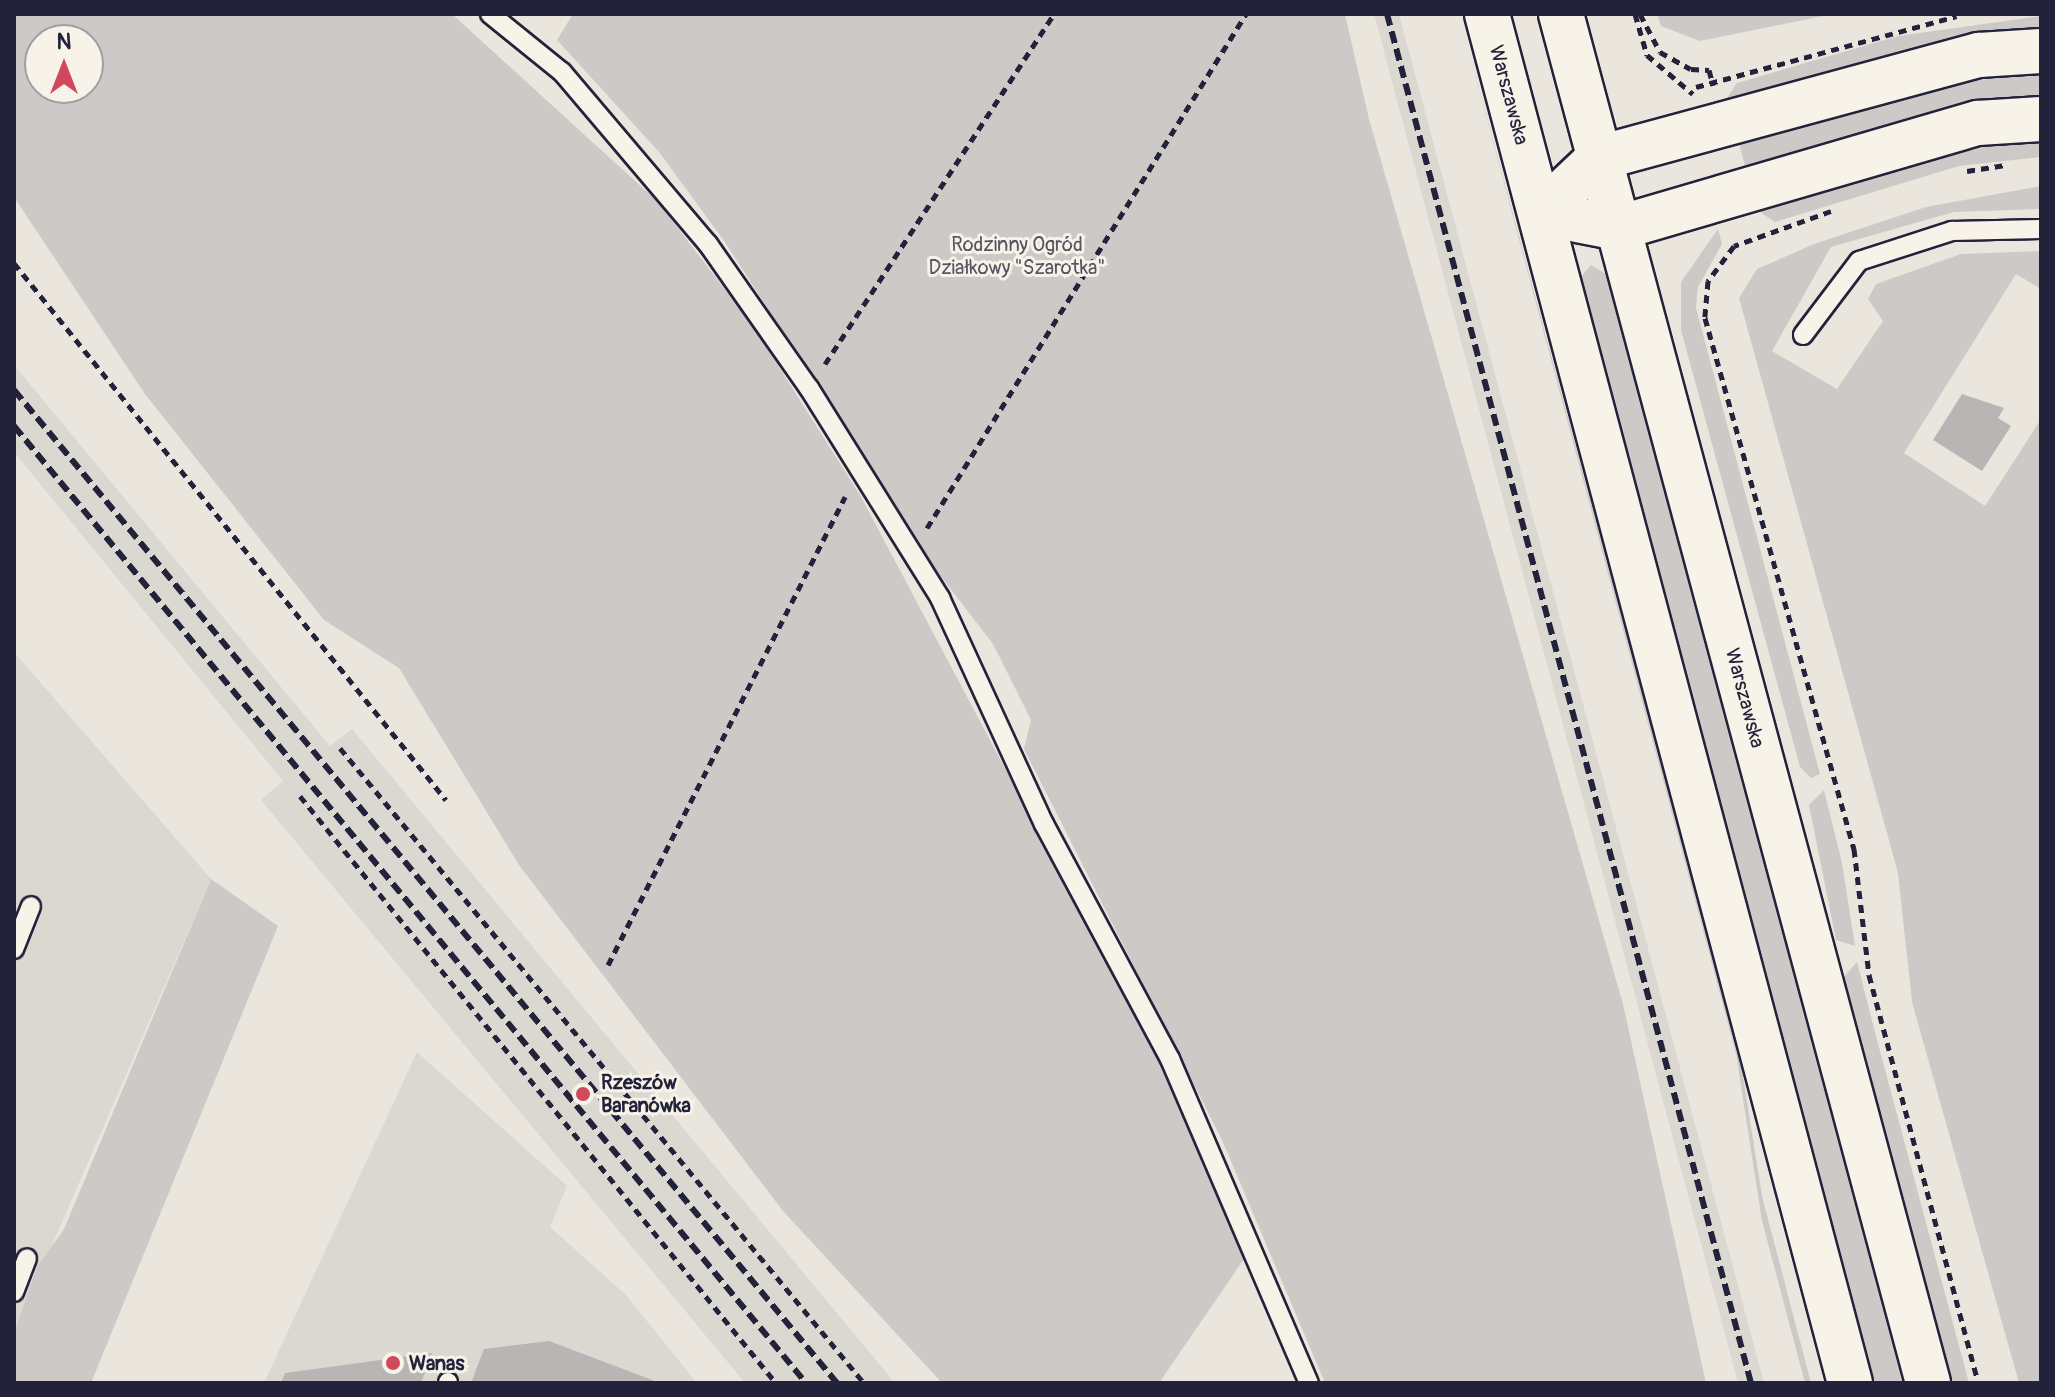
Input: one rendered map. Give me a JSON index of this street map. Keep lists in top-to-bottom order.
{
  "streets": {
    "main road": ["Warszawska"]
  },
  "parks": ["Rodzinny Ogród Działkowy \"Szarotka\""],
  "places": ["Rzeszów Baranówka", "Wanas"],
  "north": "top"
}
